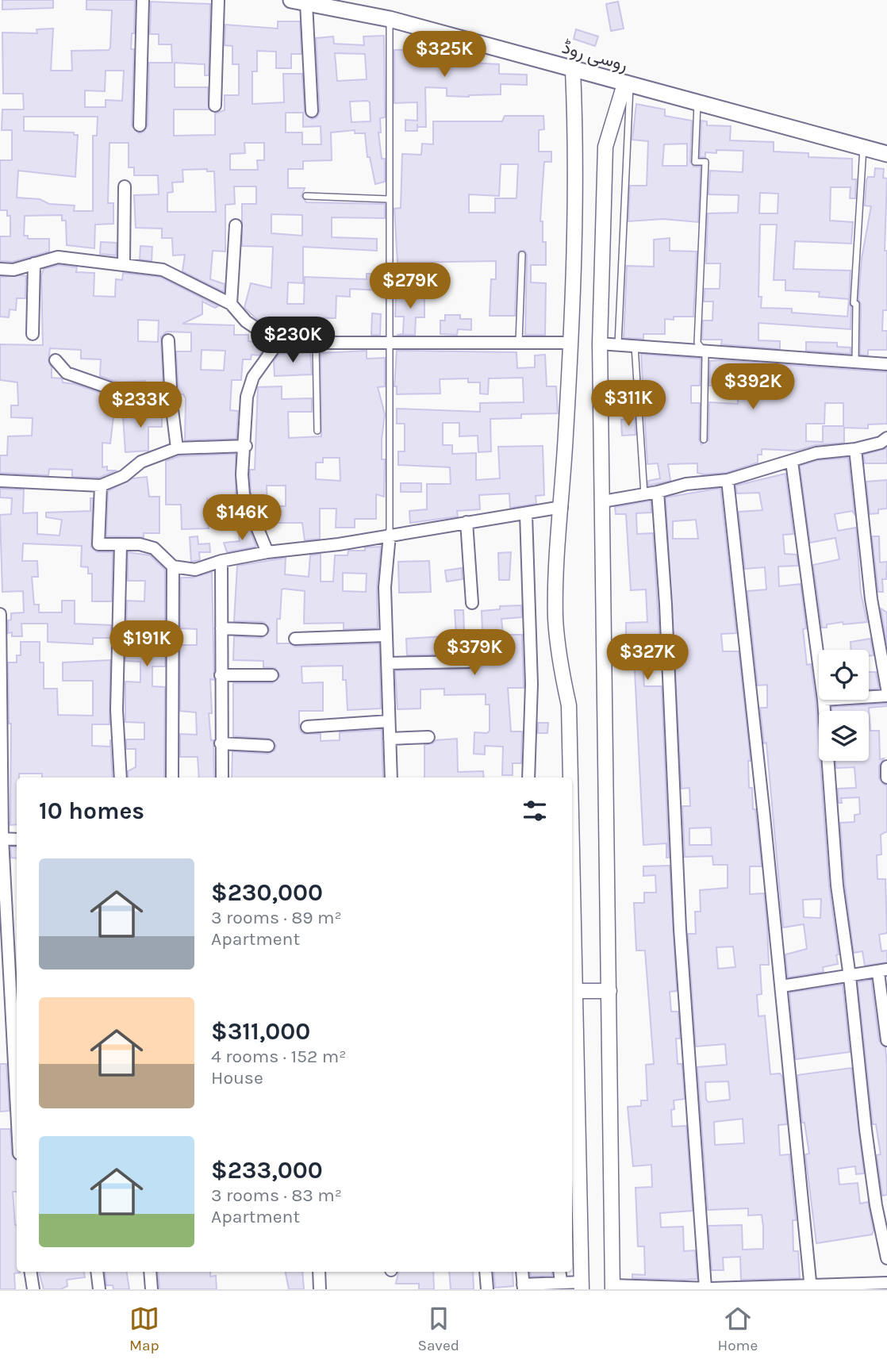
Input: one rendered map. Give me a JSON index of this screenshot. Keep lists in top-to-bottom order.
{
  "streets": {
    "main road": ["روسی روڈ"]
  },
  "page": {
    "price": [
      "$325K",
      "$279K",
      "$230K",
      "$392K",
      "$311K",
      "$233K",
      "$146K",
      "$191K",
      "$379K",
      "$327K"
    ],
    "heading": "10 homes",
    "list": [
      {
        "name": "$230,000",
        "note": "3 rooms · 89 m² · Apartment"
      },
      {
        "name": "$311,000",
        "note": "4 rooms · 152 m² · House"
      },
      {
        "name": "$233,000",
        "note": "3 rooms · 83 m² · Apartment"
      }
    ],
    "tabs": ["Map", "Saved", "Home"]
  }
}
